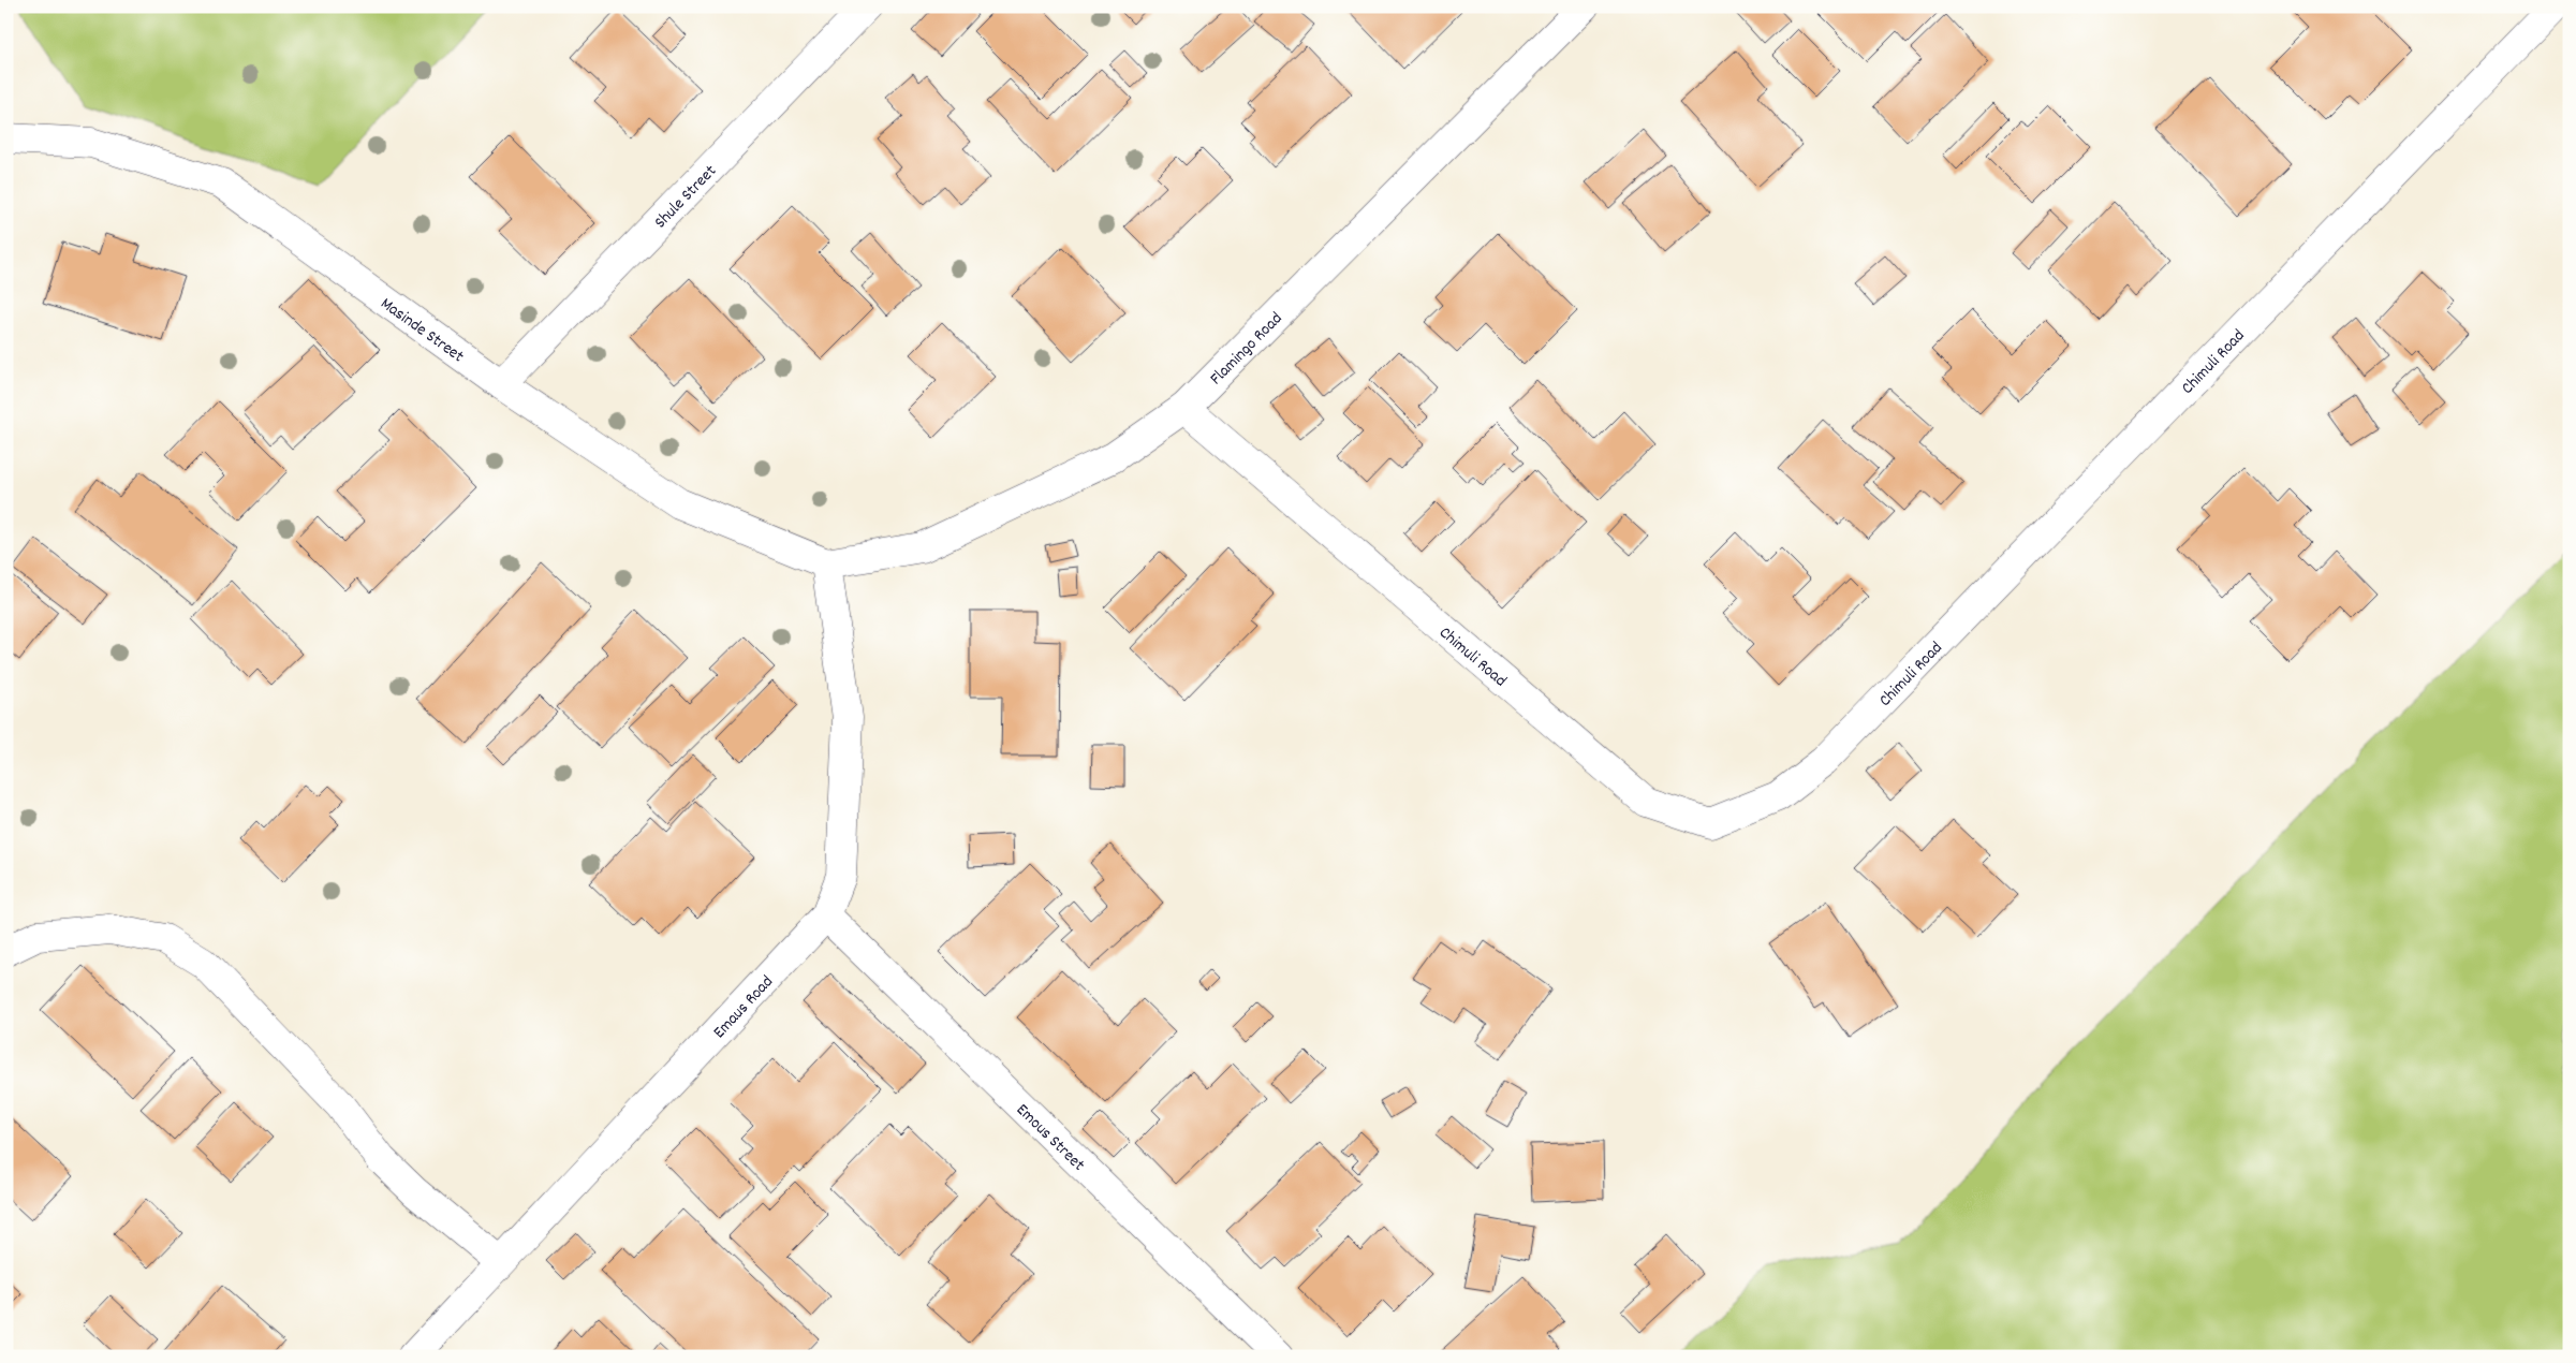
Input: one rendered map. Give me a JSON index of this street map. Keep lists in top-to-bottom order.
{
  "streets": {
    "street": [
      "Shule Street",
      "Masinde Street",
      "Flamingo Road",
      "Chimuli Road",
      "Emaus Road",
      "Emous Street"
    ]
  },
  "crossings": [
    ["Shule Street", "Masinde Street"],
    ["Masinde Street", "Flamingo Road"],
    ["Masinde Street", "Emaus Road"],
    ["Flamingo Road", "Chimuli Road"],
    ["Flamingo Road", "Emaus Road"],
    ["Emaus Road", "Emous Street"]
  ]
}
